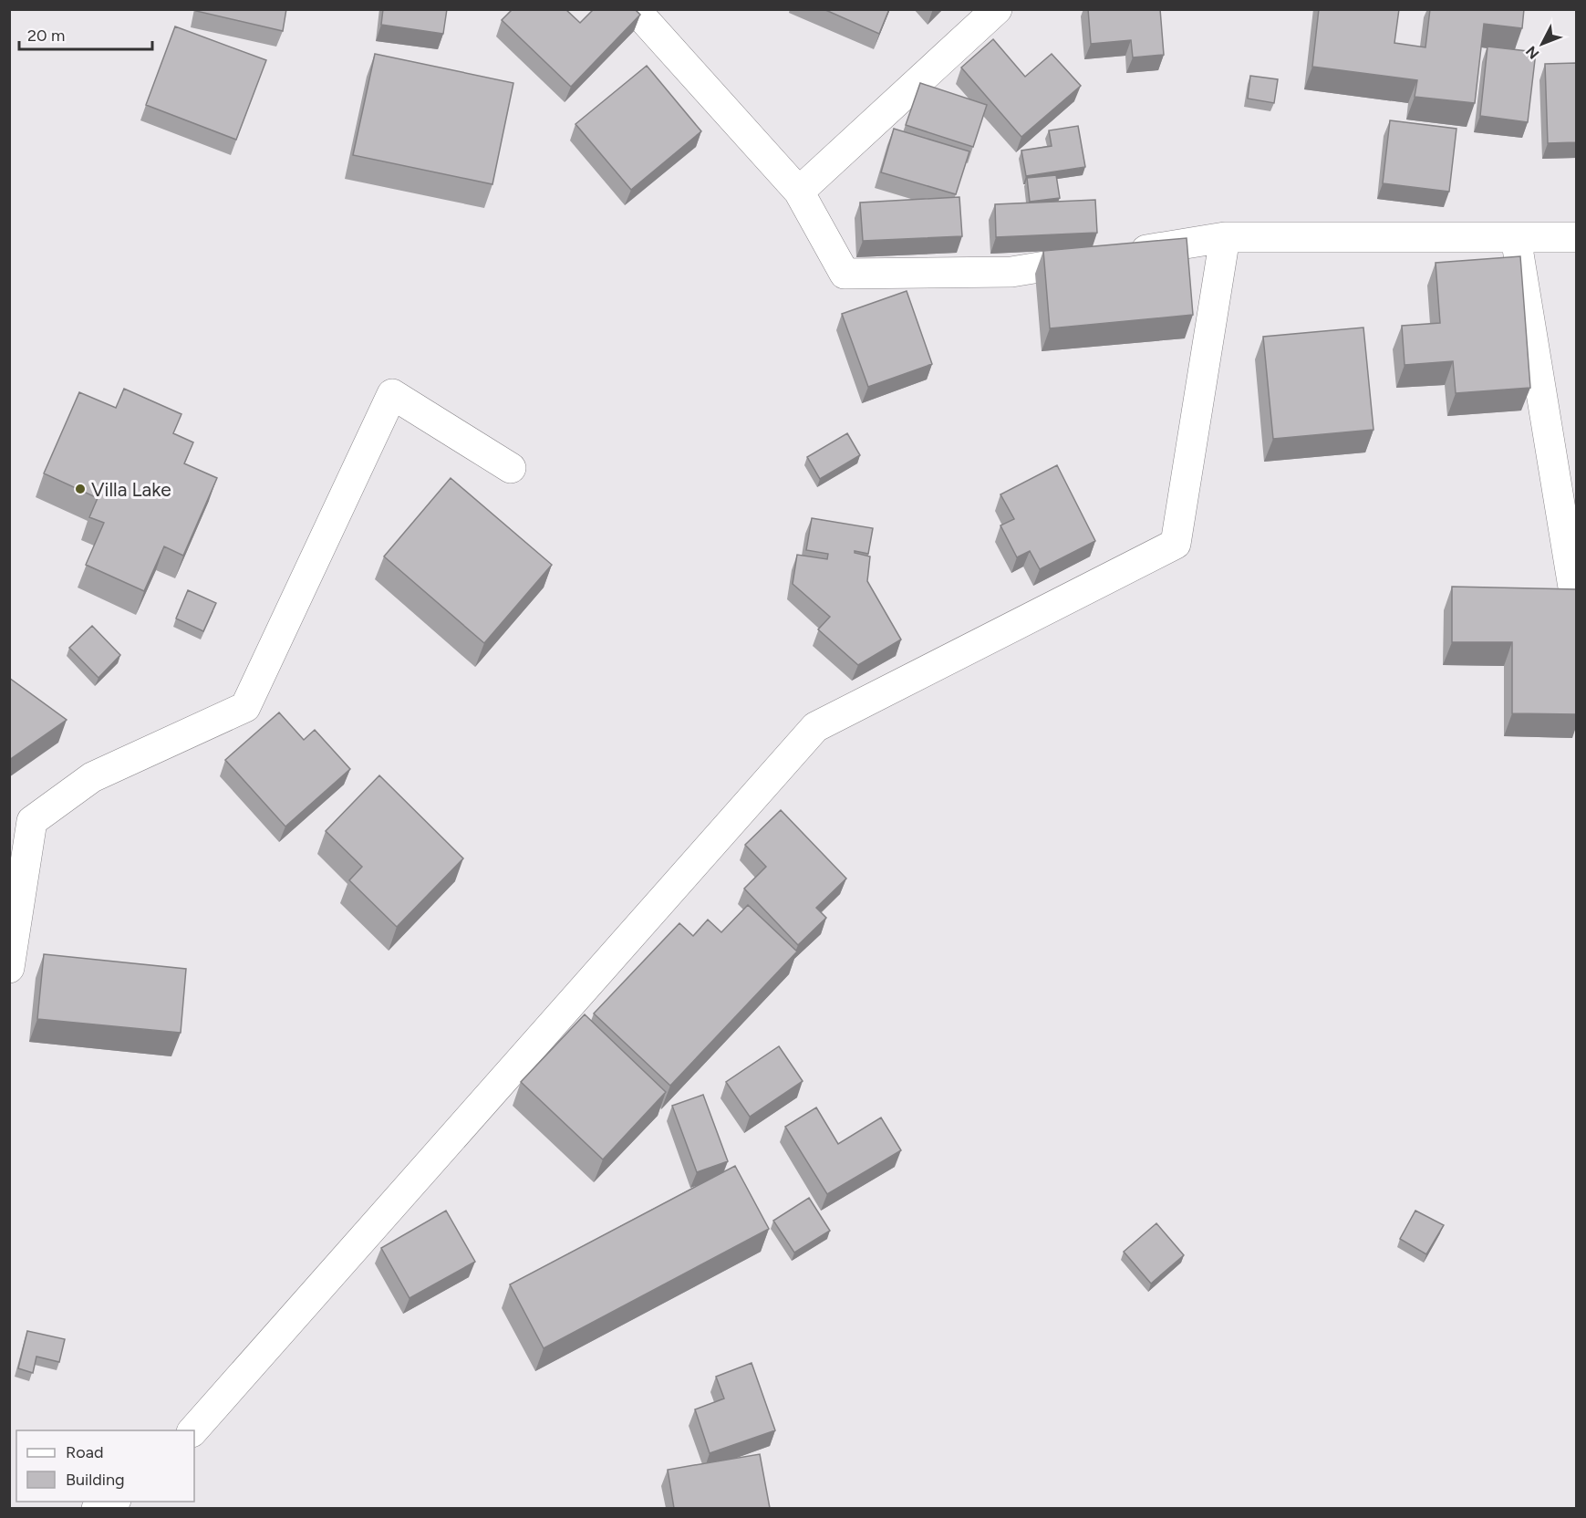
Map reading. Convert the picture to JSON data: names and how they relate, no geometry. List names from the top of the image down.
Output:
{
  "places": ["Villa Lake"],
  "legend": ["Road", "Building"],
  "scale_bar": "20 m",
  "north": "bottom left"
}
